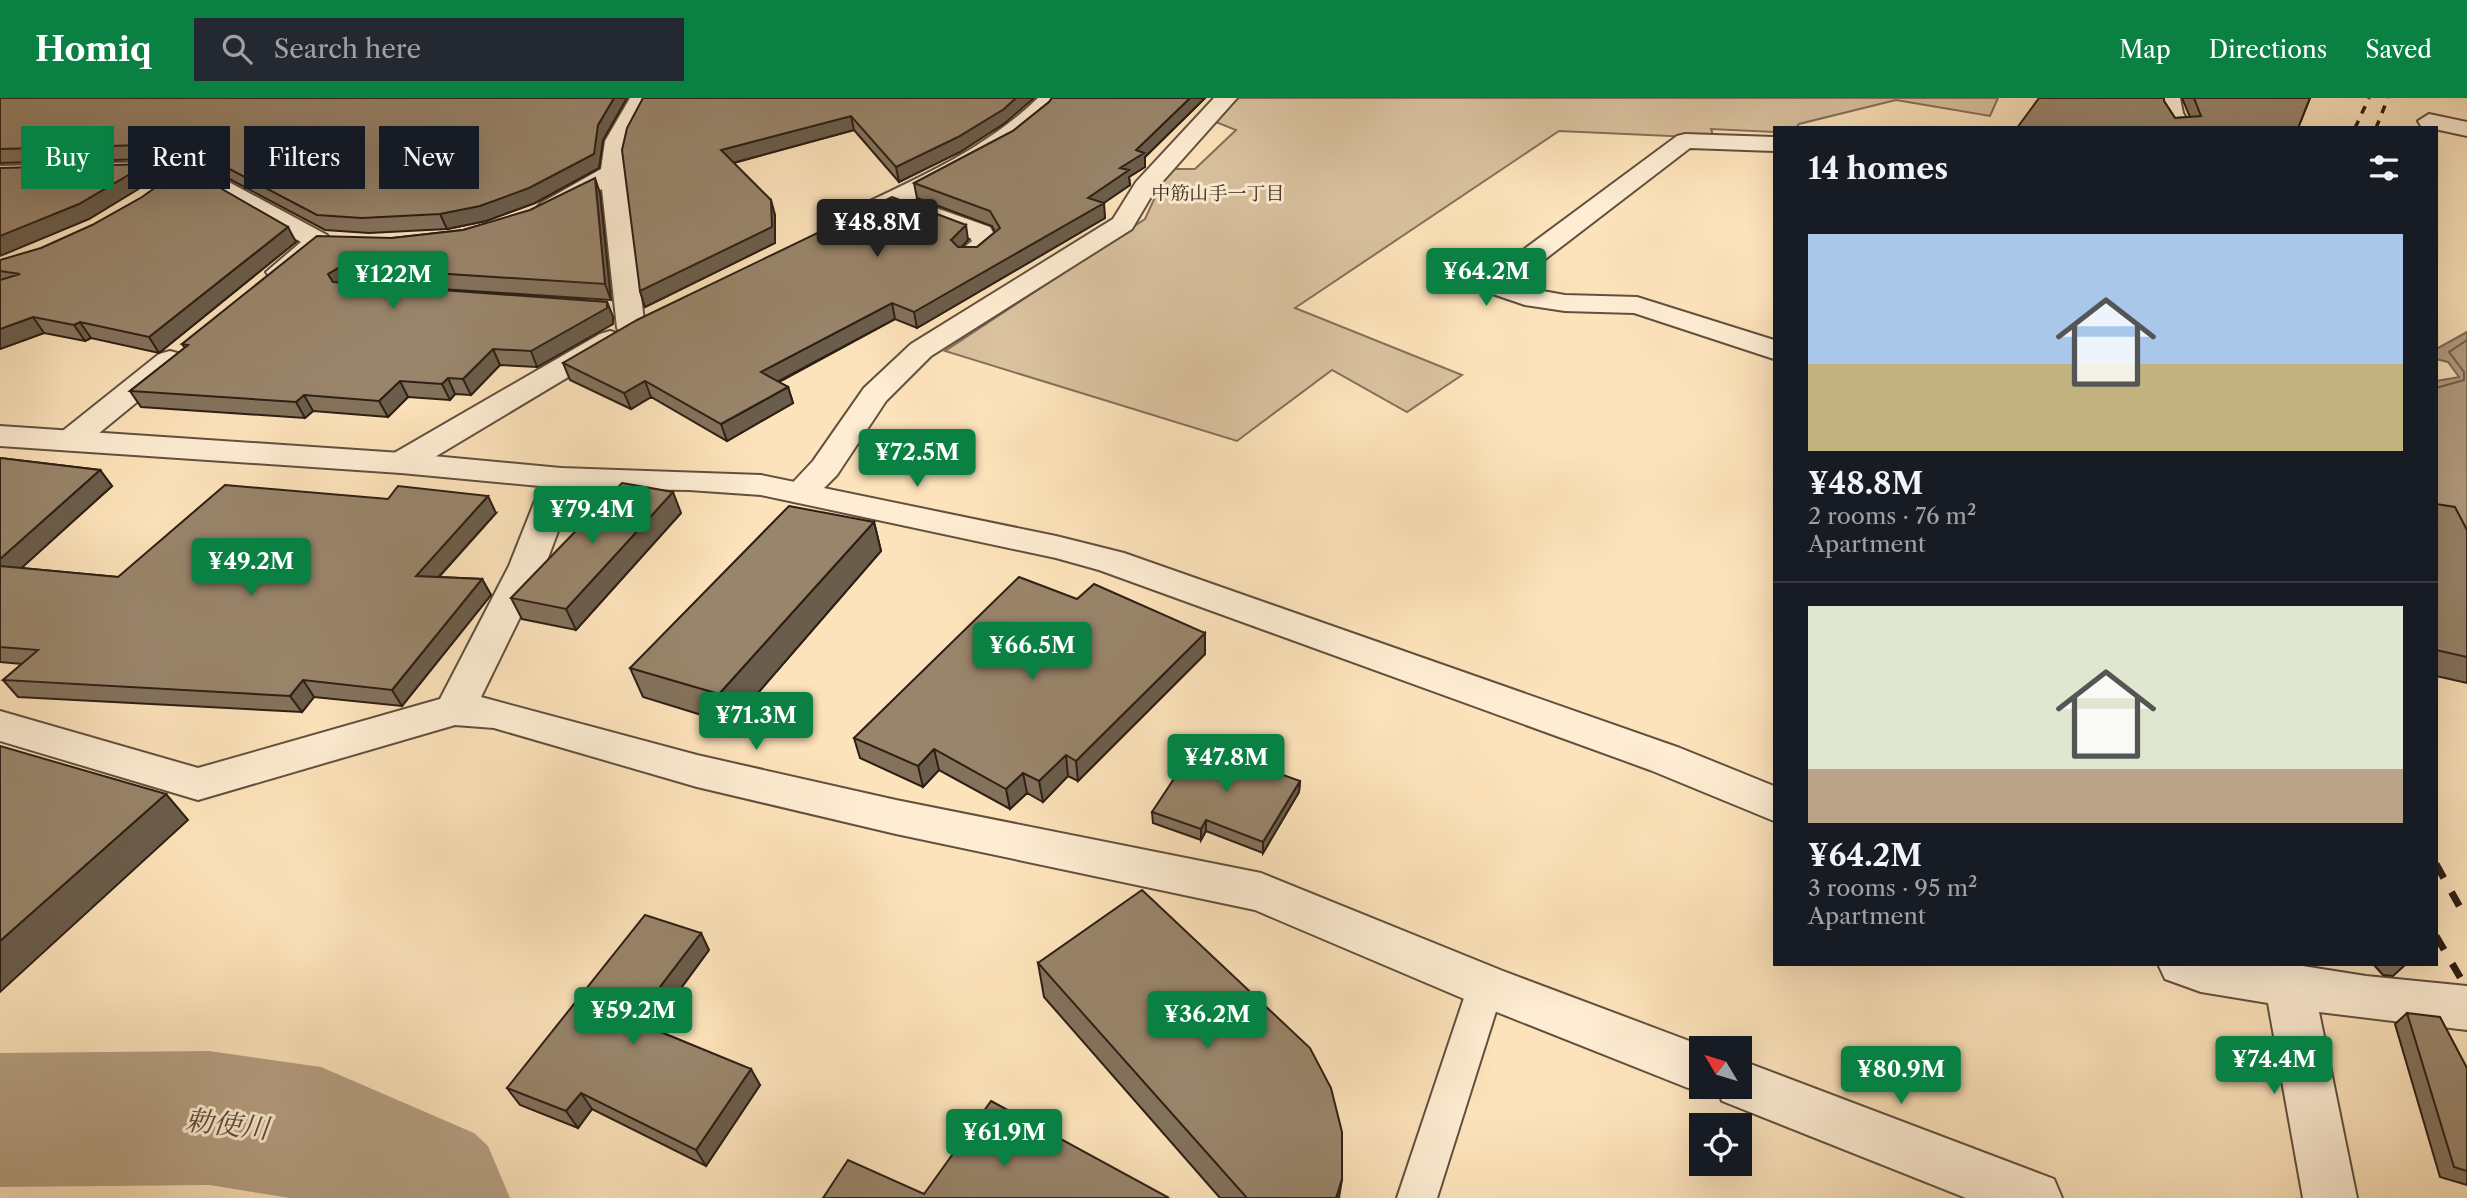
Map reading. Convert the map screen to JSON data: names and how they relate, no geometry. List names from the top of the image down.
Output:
{
  "districts": ["中筋山手一丁目"],
  "water": ["勅使川"],
  "north": "top left",
  "page": {
    "header": "Homiq",
    "search": "Search here",
    "nav": ["Map", "Directions", "Saved"],
    "chip": [
      "Buy",
      "Rent",
      "Filters",
      "New"
    ],
    "heading": "14 homes",
    "price": [
      "¥48.8M",
      "¥64.2M",
      "¥122M",
      "¥72.5M",
      "¥79.4M",
      "¥49.2M",
      "¥66.5M",
      "¥71.3M",
      "¥47.8M",
      "¥59.2M",
      "¥36.2M",
      "¥74.4M",
      "¥80.9M",
      "¥61.9M"
    ],
    "list": [
      {
        "name": "¥48.8M",
        "note": "2 rooms · 76 m² · Apartment"
      },
      {
        "name": "¥64.2M",
        "note": "3 rooms · 95 m² · Apartment"
      }
    ]
  }
}
